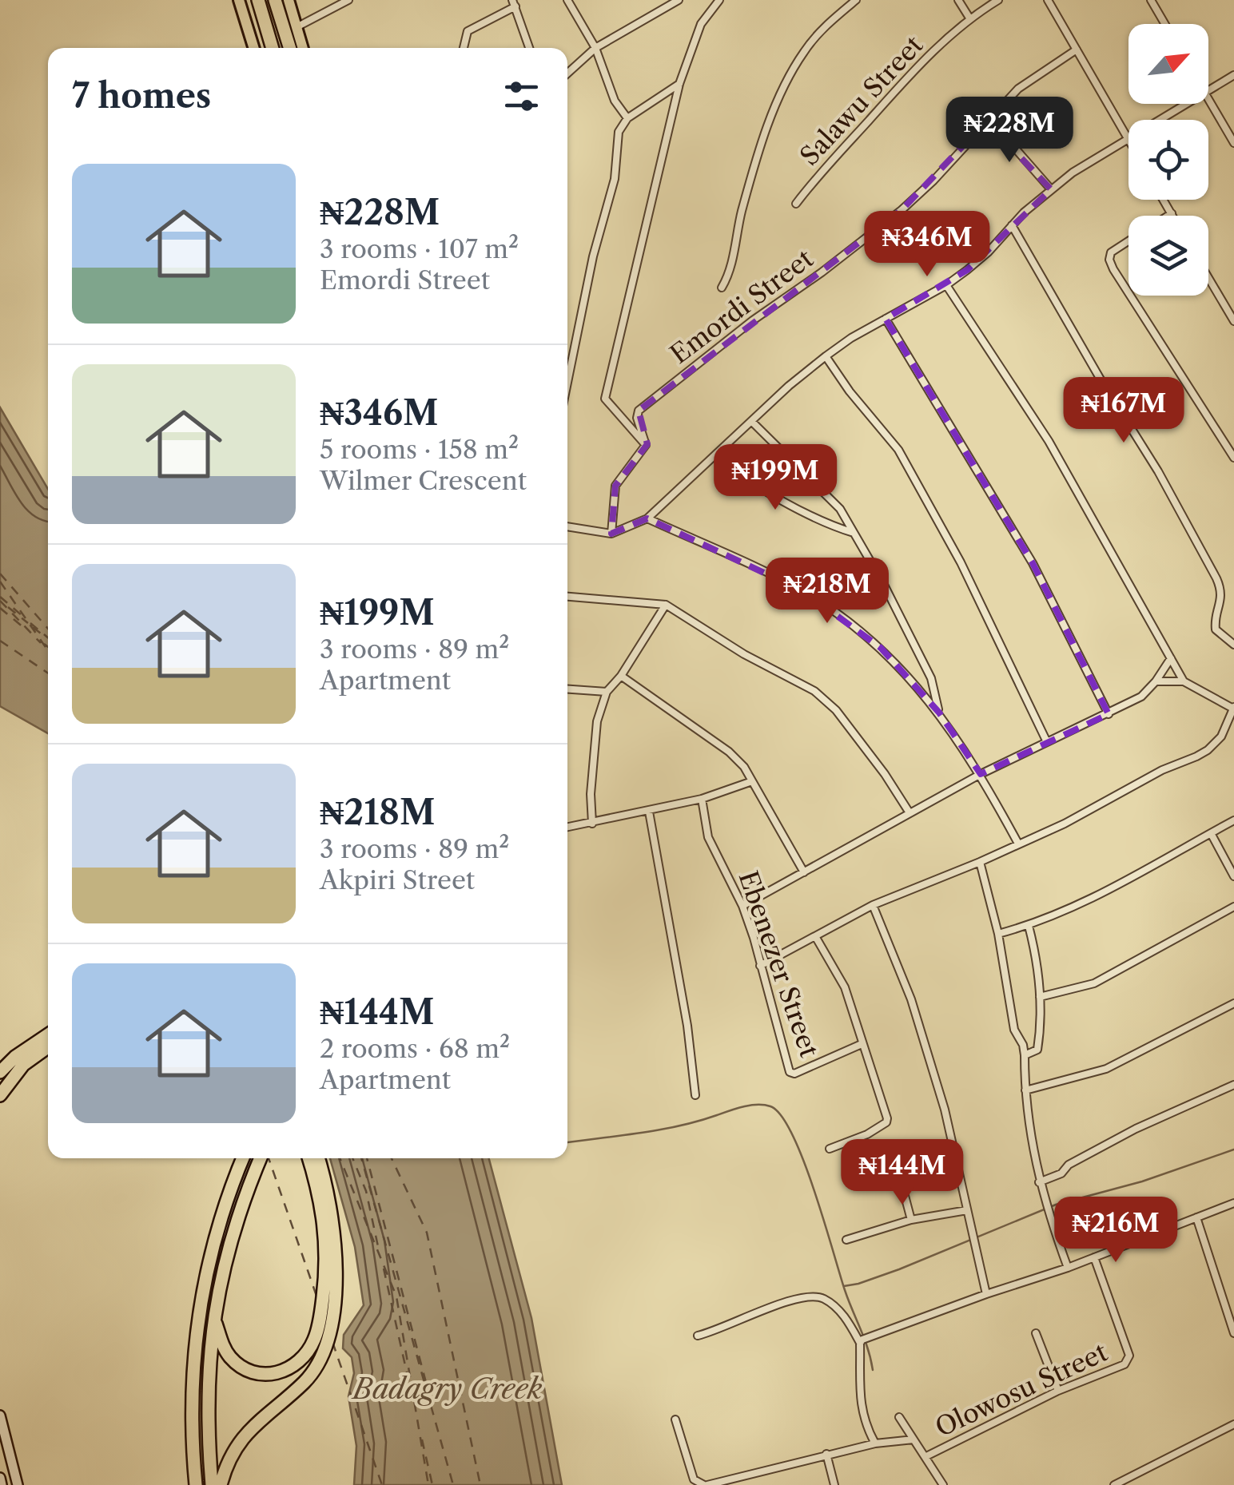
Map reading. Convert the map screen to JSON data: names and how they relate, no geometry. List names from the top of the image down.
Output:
{
  "streets": {
    "street": [
      "Salawu Street",
      "Emordi Street",
      "Ebenezer Street",
      "Olowosu Street"
    ]
  },
  "water": ["Badagry Creek"],
  "north": "top right",
  "page": {
    "heading": "7 homes",
    "price": [
      "₦228M",
      "₦346M",
      "₦167M",
      "₦199M",
      "₦218M",
      "₦144M",
      "₦216M"
    ],
    "list": [
      {
        "name": "₦228M",
        "note": "3 rooms · 107 m² · Emordi Street"
      },
      {
        "name": "₦346M",
        "note": "5 rooms · 158 m² · Wilmer Crescent"
      },
      {
        "name": "₦199M",
        "note": "3 rooms · 89 m² · Apartment"
      },
      {
        "name": "₦218M",
        "note": "3 rooms · 89 m² · Akpiri Street"
      },
      {
        "name": "₦144M",
        "note": "2 rooms · 68 m² · Apartment"
      }
    ]
  }
}
